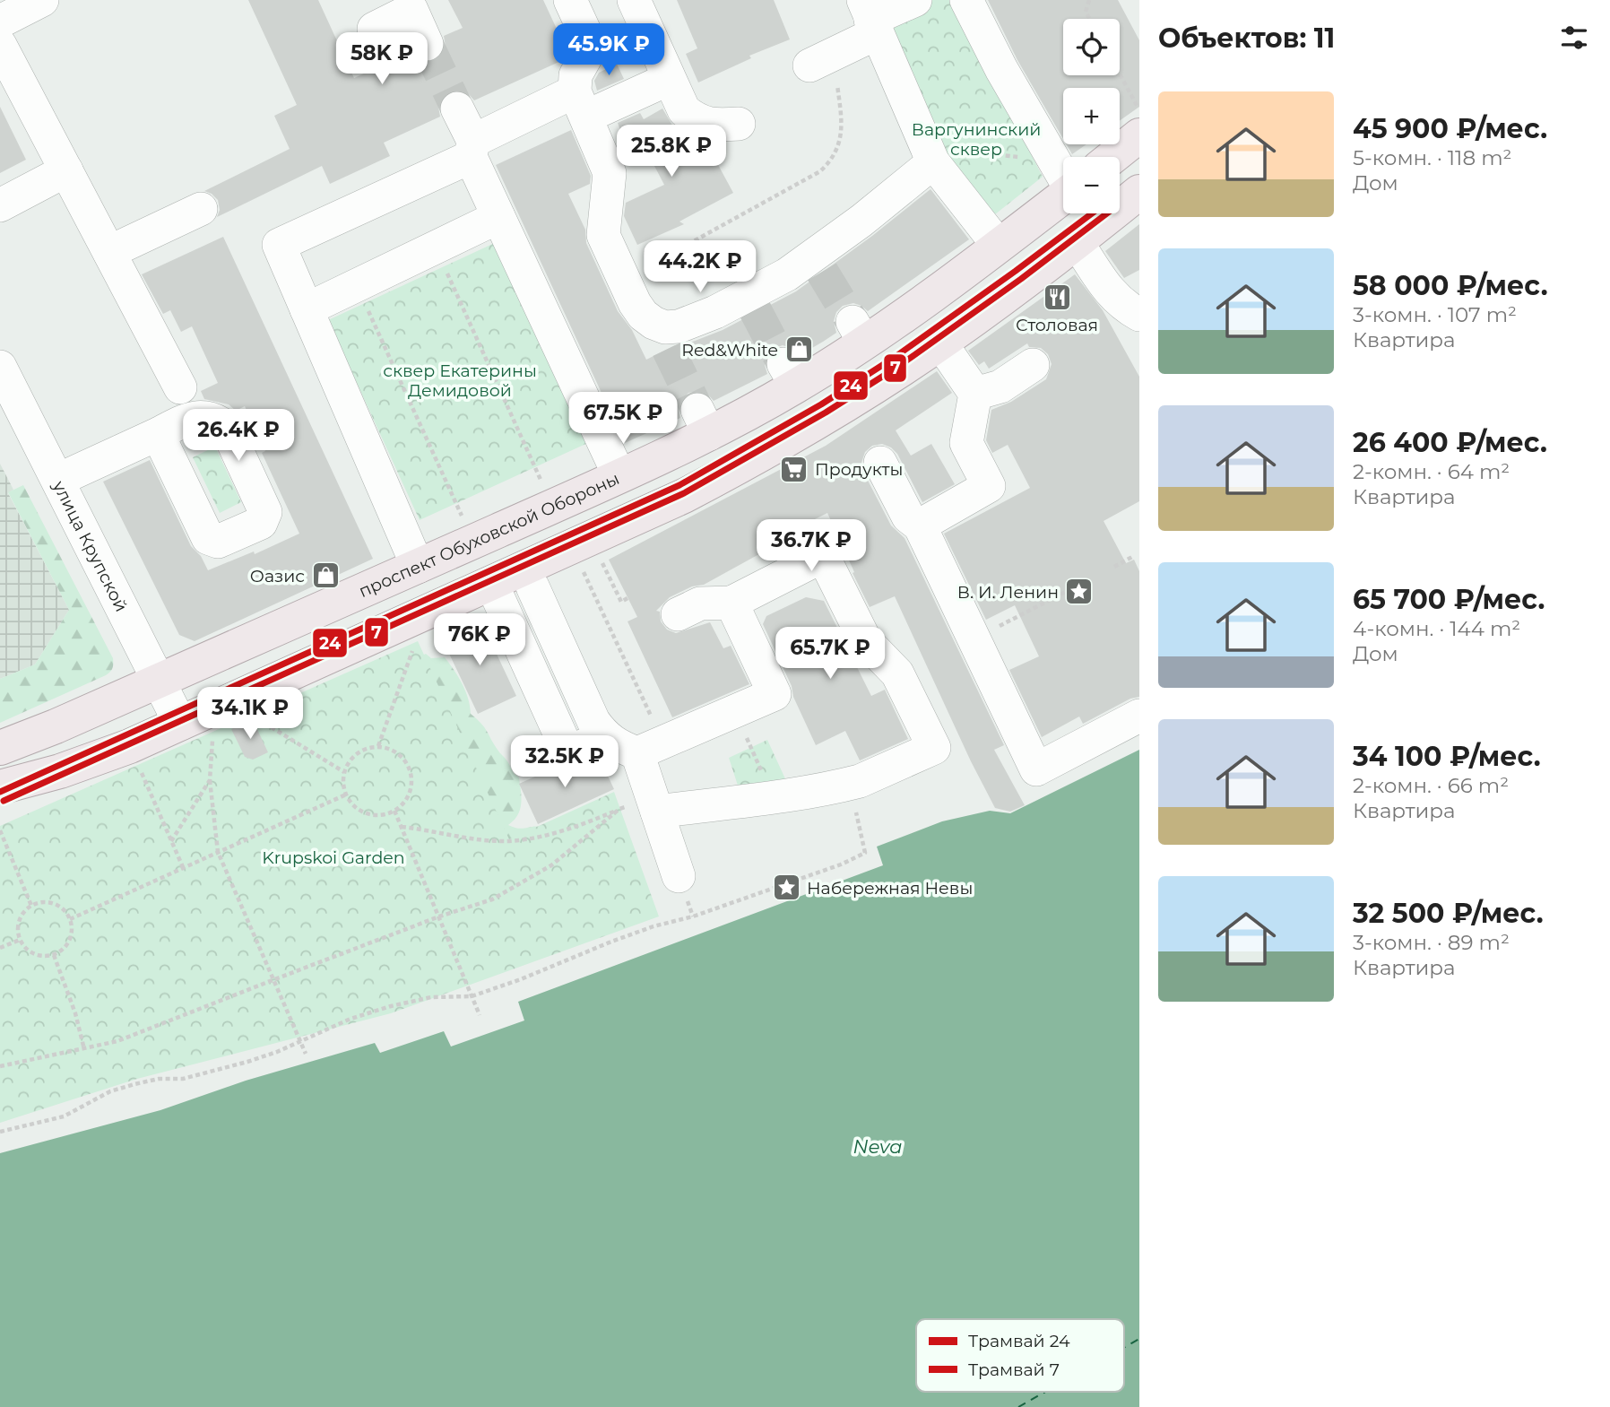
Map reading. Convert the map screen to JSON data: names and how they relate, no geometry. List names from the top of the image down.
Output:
{
  "streets": {
    "main road": ["проспект Обуховской Обороны"],
    "street": ["улица Крупской"]
  },
  "crossings": [
    ["проспект Обуховской Обороны", "улица Крупской"]
  ],
  "water": ["Neva"],
  "parks": ["Варгунинский сквер", "сквер Екатерины Демидовой", "Krupskoi Garden"],
  "places": {
    "restaurant": ["Столовая"],
    "shop": ["Red&White", "Оазис"],
    "supermarket": ["Продукты"],
    "place": ["В. И. Ленин", "Набережная Невы"]
  },
  "lines": ["tram line 24", "tram line 7"],
  "legend": ["Трамвай 24", "Трамвай 7"],
  "page": {
    "heading": "Объектов: 11",
    "map_buttons": ["+", "−"],
    "price": [
      "45.9K ₽",
      "58K ₽",
      "25.8K ₽",
      "44.2K ₽",
      "67.5K ₽",
      "26.4K ₽",
      "36.7K ₽",
      "76K ₽",
      "65.7K ₽",
      "34.1K ₽",
      "32.5K ₽"
    ],
    "list": [
      {
        "name": "45 900 ₽/мес.",
        "note": "5-комн. · 118 m² · Дом"
      },
      {
        "name": "58 000 ₽/мес.",
        "note": "3-комн. · 107 m² · Квартира"
      },
      {
        "name": "26 400 ₽/мес.",
        "note": "2-комн. · 64 m² · Квартира"
      },
      {
        "name": "65 700 ₽/мес.",
        "note": "4-комн. · 144 m² · Дом"
      },
      {
        "name": "34 100 ₽/мес.",
        "note": "2-комн. · 66 m² · Квартира"
      },
      {
        "name": "32 500 ₽/мес.",
        "note": "3-комн. · 89 m² · Квартира"
      }
    ]
  }
}
